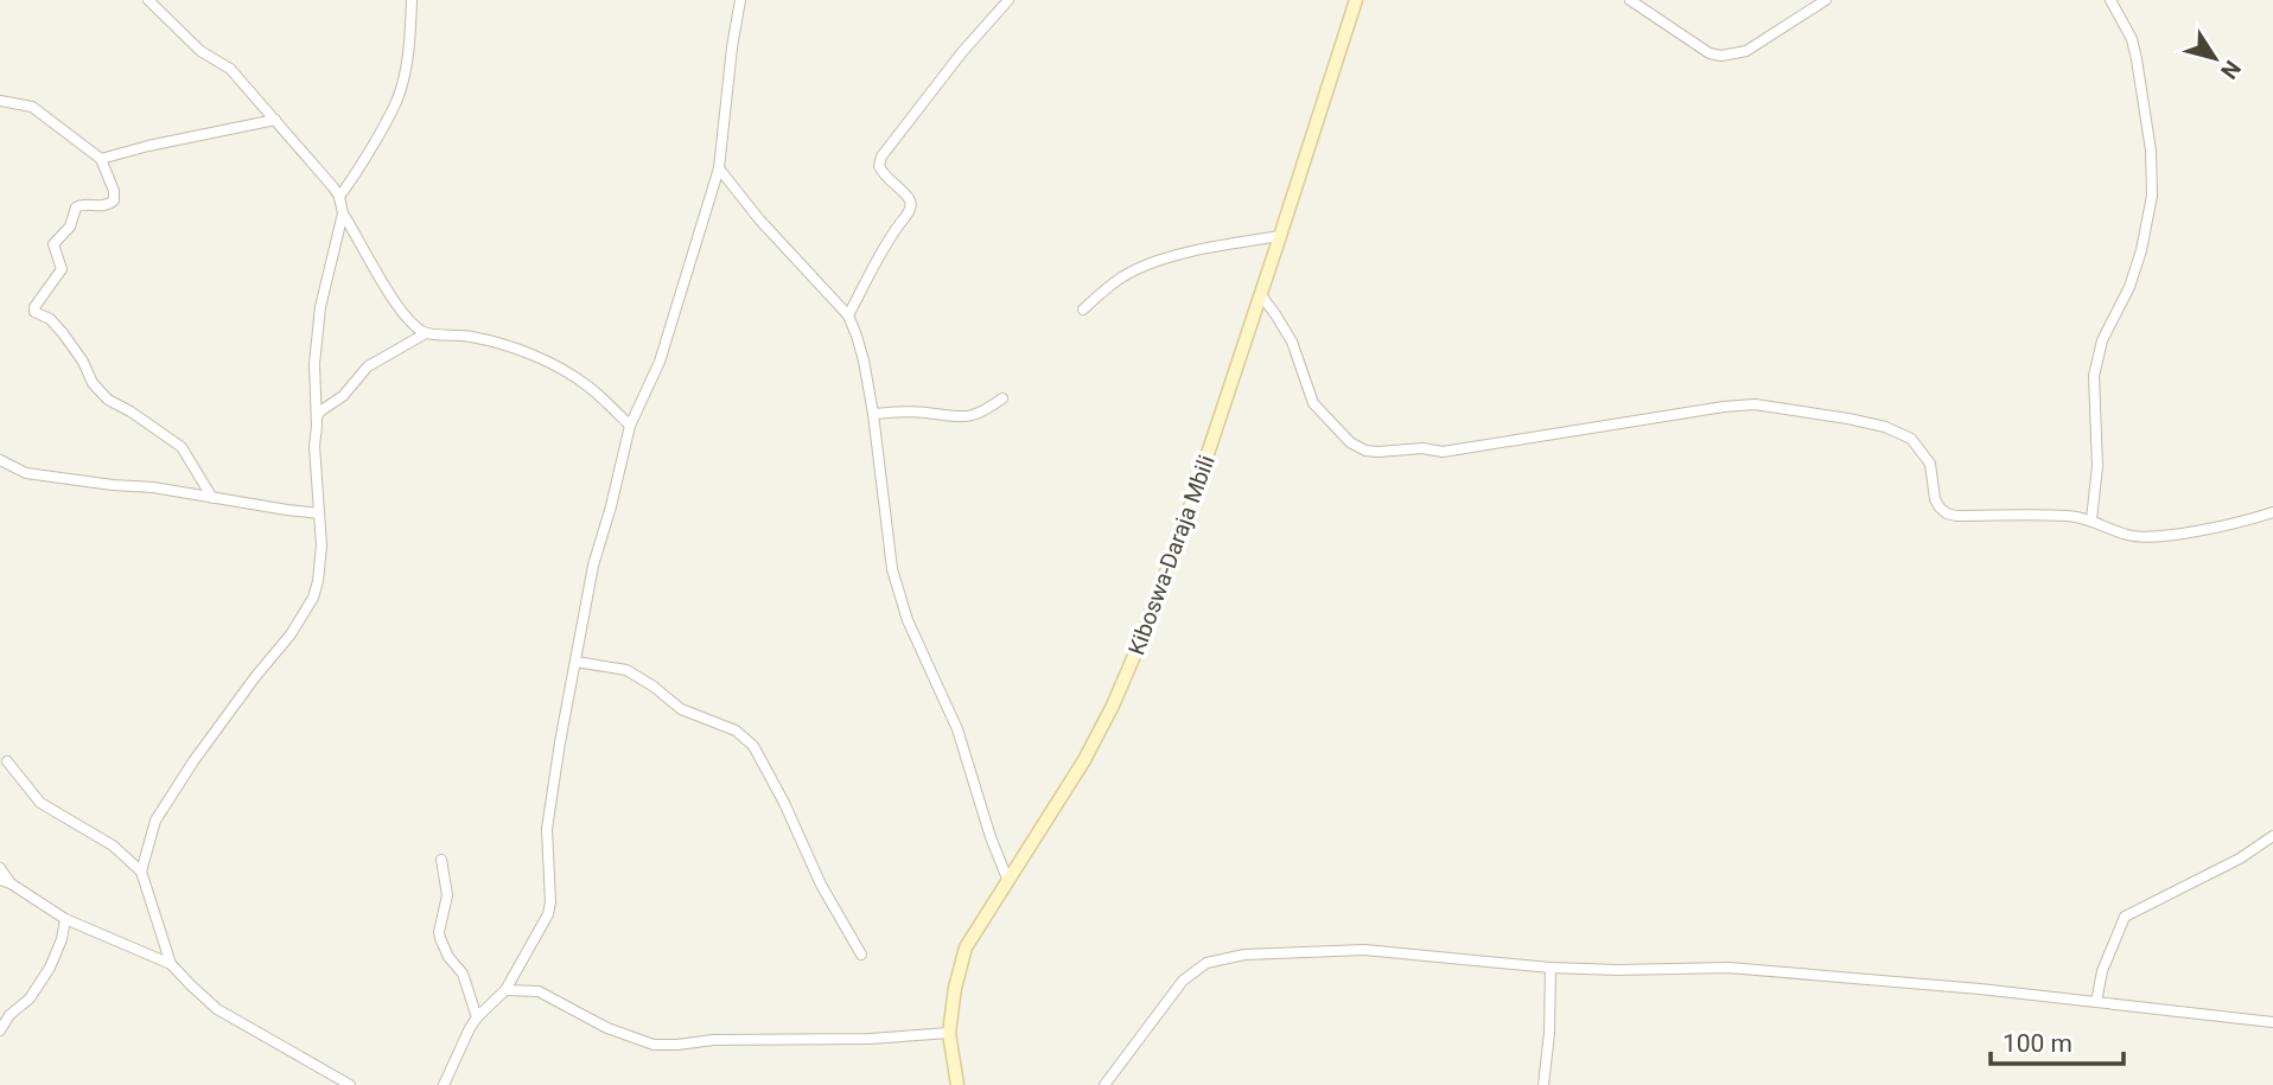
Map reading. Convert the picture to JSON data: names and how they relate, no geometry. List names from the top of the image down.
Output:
{
  "streets": {
    "main road": ["Kiboswa-Daraja Mbili"]
  },
  "scale_bar": "100 m",
  "north": "bottom right"
}
